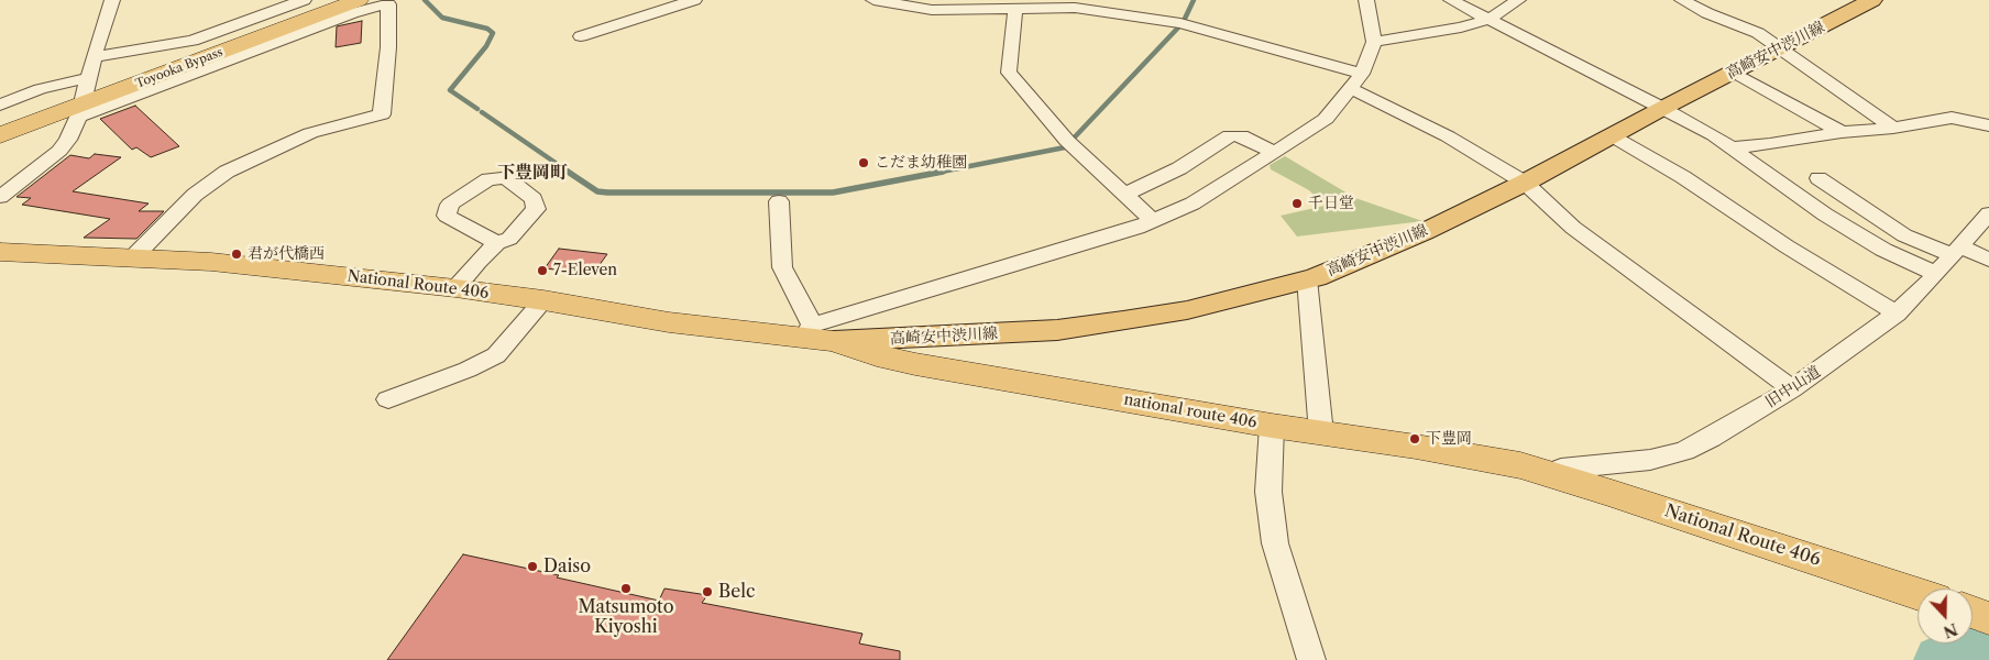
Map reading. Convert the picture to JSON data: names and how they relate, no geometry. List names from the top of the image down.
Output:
{
  "streets": {
    "highway": ["Toyooka Bypass", "National Route 406", "national route 406"],
    "main road": ["高崎安中渋川線"],
    "street": ["旧中山道"]
  },
  "crossings": [
    ["高崎安中渋川線", "National Route 406"],
    ["高崎安中渋川線", "national route 406"],
    ["National Route 406", "旧中山道"],
    ["National Route 406", "national route 406"],
    ["旧中山道", "national route 406"]
  ],
  "districts": ["下豊岡町"],
  "places": [
    "こだま幼稚園",
    "千日堂",
    "君が代橋西",
    "7-Eleven",
    "下豊岡",
    "Daiso",
    "Matsumoto Kiyoshi",
    "Belc"
  ],
  "north": "bottom"
}
